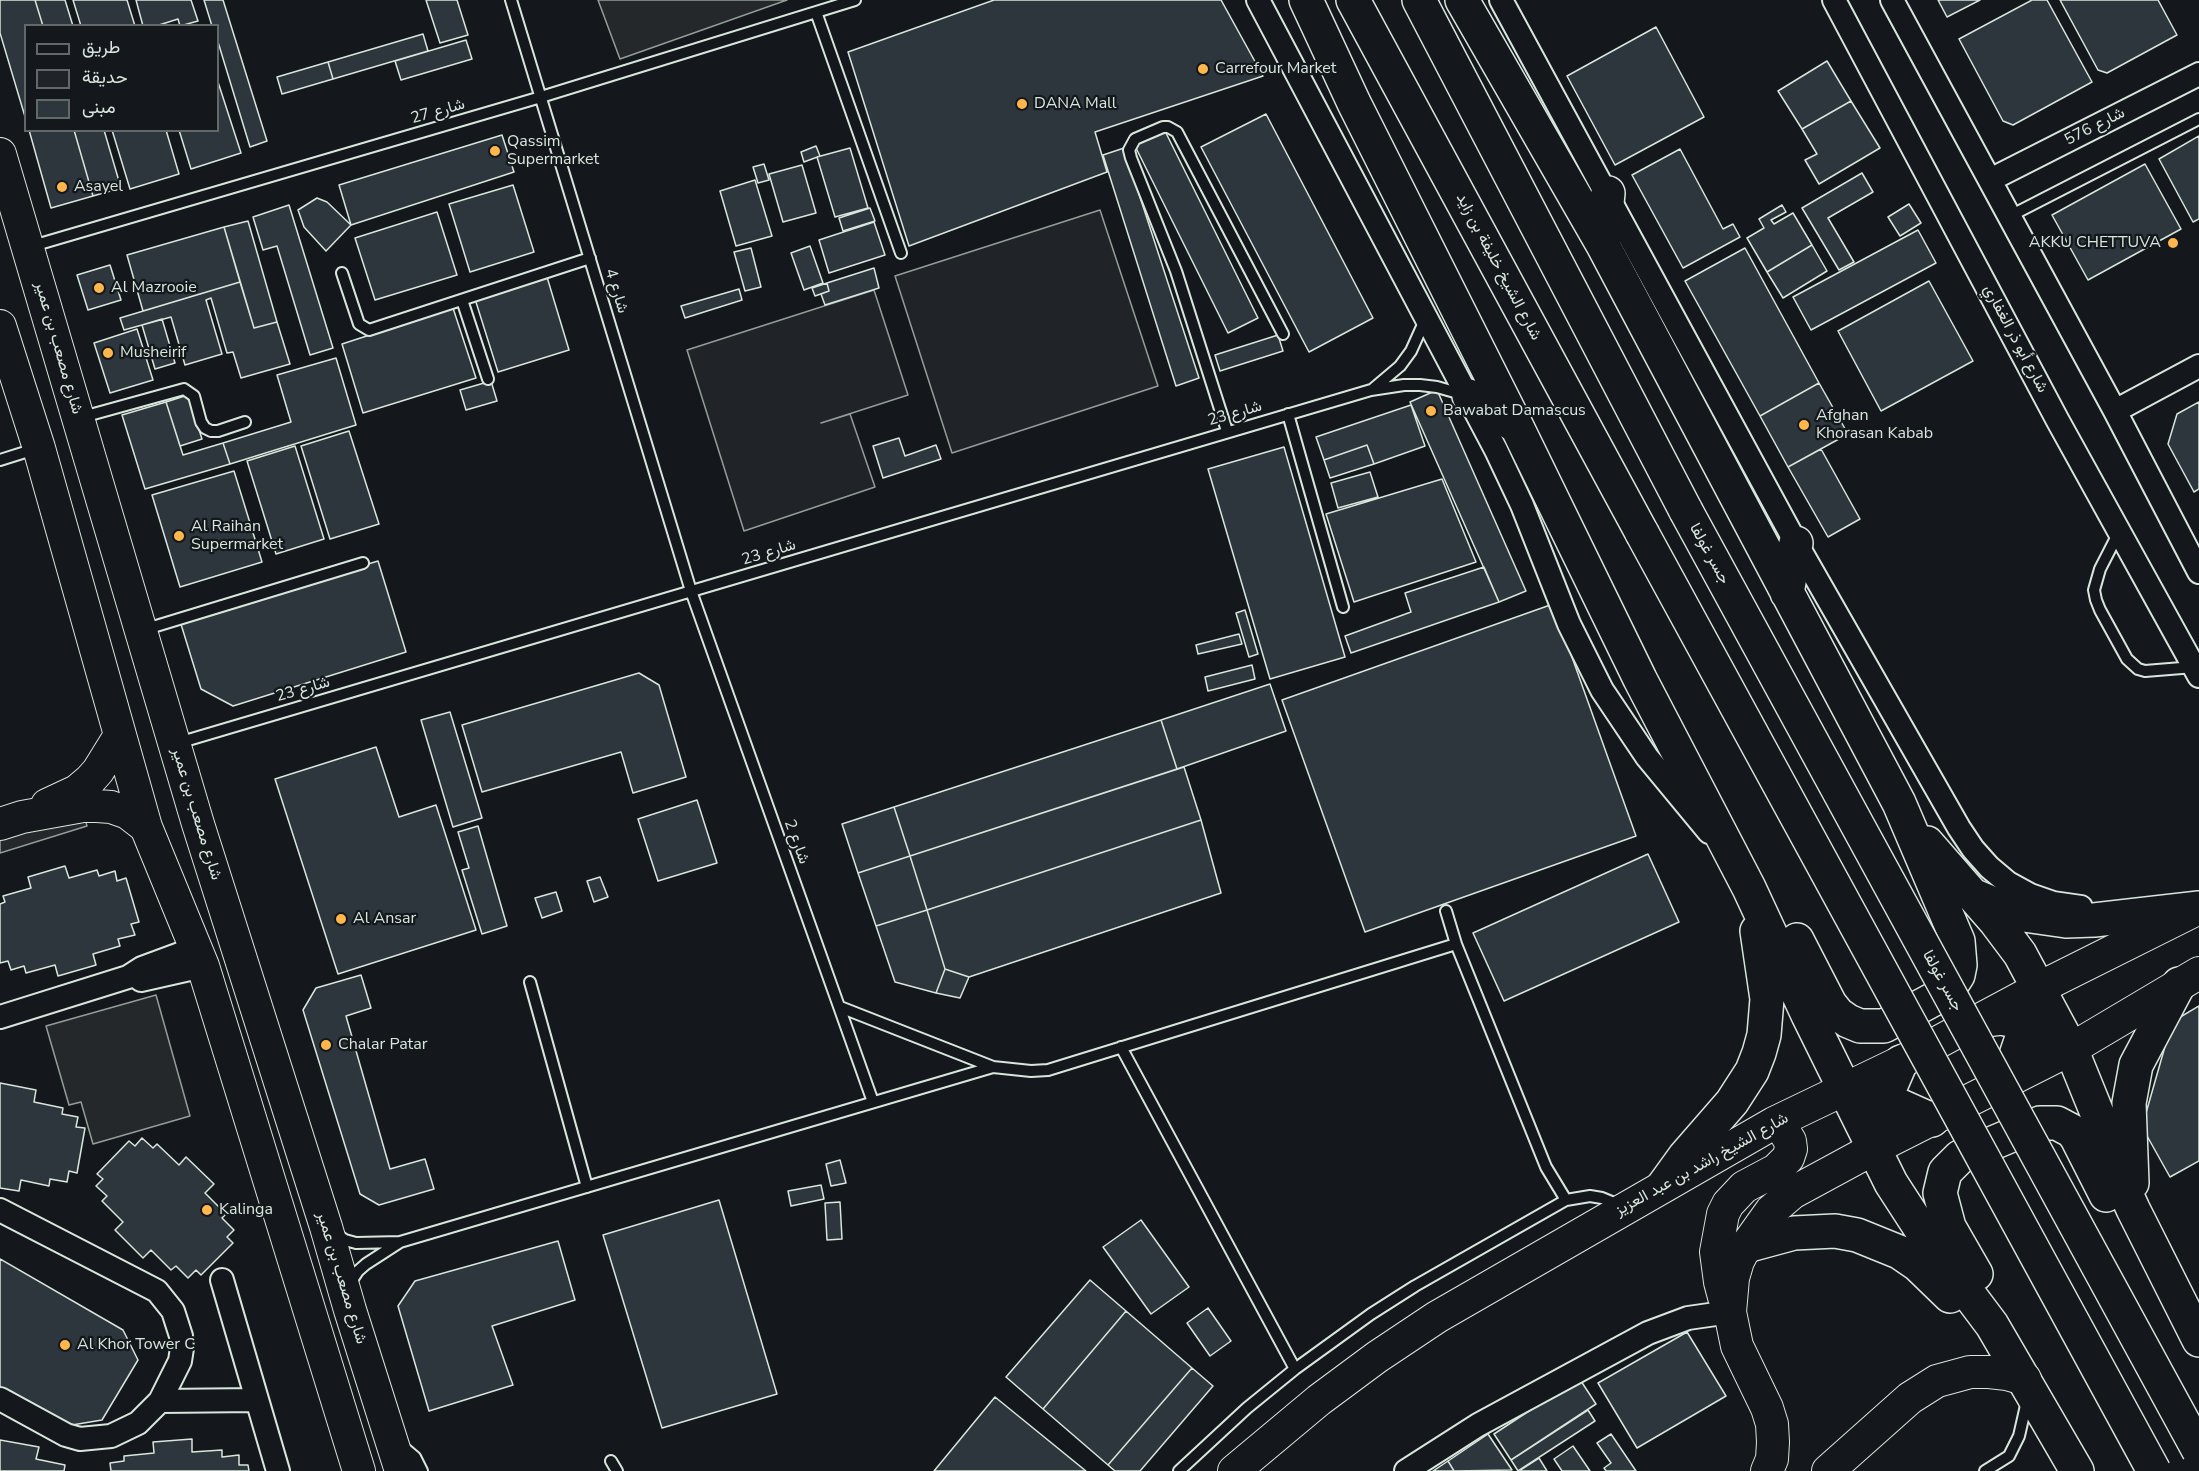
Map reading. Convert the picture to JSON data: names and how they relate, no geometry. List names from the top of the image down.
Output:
{
  "streets": {
    "main road": ["شارع الشيخ خليفة بن زايد", "جسر غولفا"],
    "street": [
      "شارع 576",
      "شارع أبو ذر الغفاري",
      "شارع مصعب بن عمير",
      "شارع الشيخ راشد بن عبد العزيز"
    ],
    "lane": [
      "شارع 27",
      "شارع 4",
      "شارع 23",
      "شارع 2"
    ]
  },
  "crossings": [
    ["شارع 27", "شارع 4"],
    ["شارع 27", "شارع مصعب بن عمير"],
    ["شارع 4", "شارع 23"],
    ["شارع 4", "شارع 2"],
    ["شارع مصعب بن عمير", "شارع 23"],
    ["شارع 23", "شارع 2"]
  ],
  "places": [
    "Carrefour Market",
    "DANA Mall",
    "Qassim Supermarket",
    "Asayel",
    "AKKU CHETTUVA",
    "Al Mazrooie",
    "Musheirif",
    "Bawabat Damascus",
    "Afghan Khorasan Kabab",
    "Al Raihan Supermarket",
    "Al Ansar",
    "Chalar Patar",
    "Kalinga",
    "Al Khor Tower C"
  ],
  "legend": ["طريق", "حديقة", "مبنى"]
}
